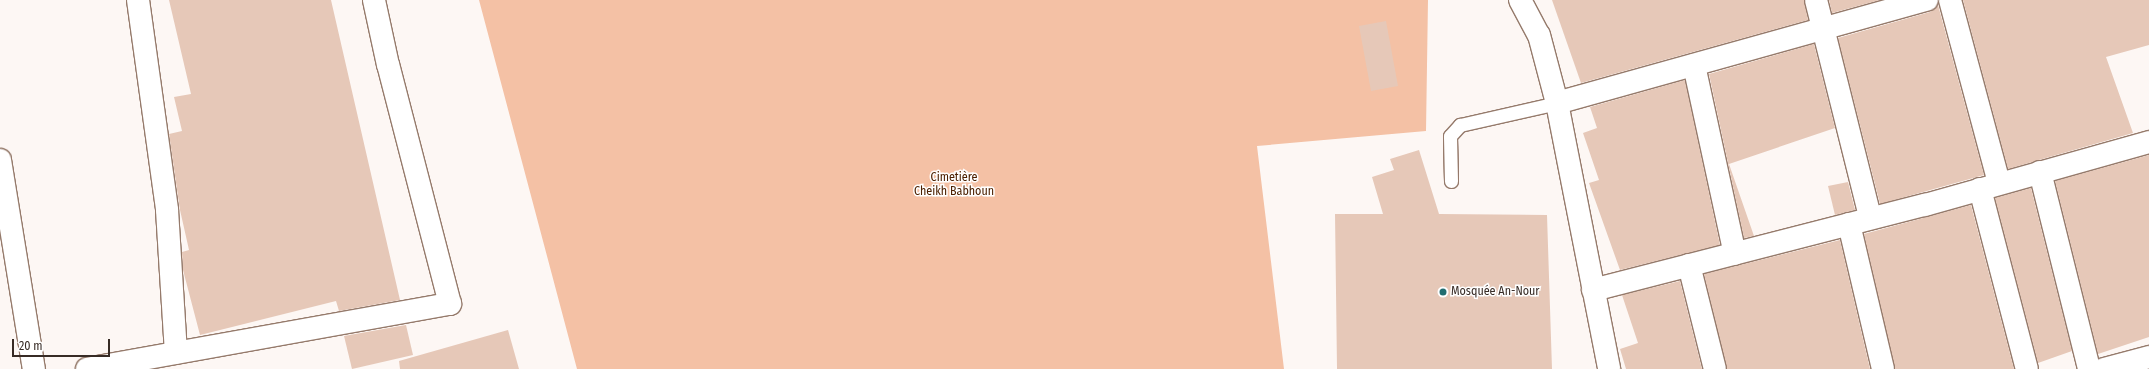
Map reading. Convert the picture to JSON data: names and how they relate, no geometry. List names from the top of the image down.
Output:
{
  "parks": ["Cimetière Cheikh Babhoun"],
  "places": ["Mosquée An-Nour"],
  "scale_bar": "20 m"
}
